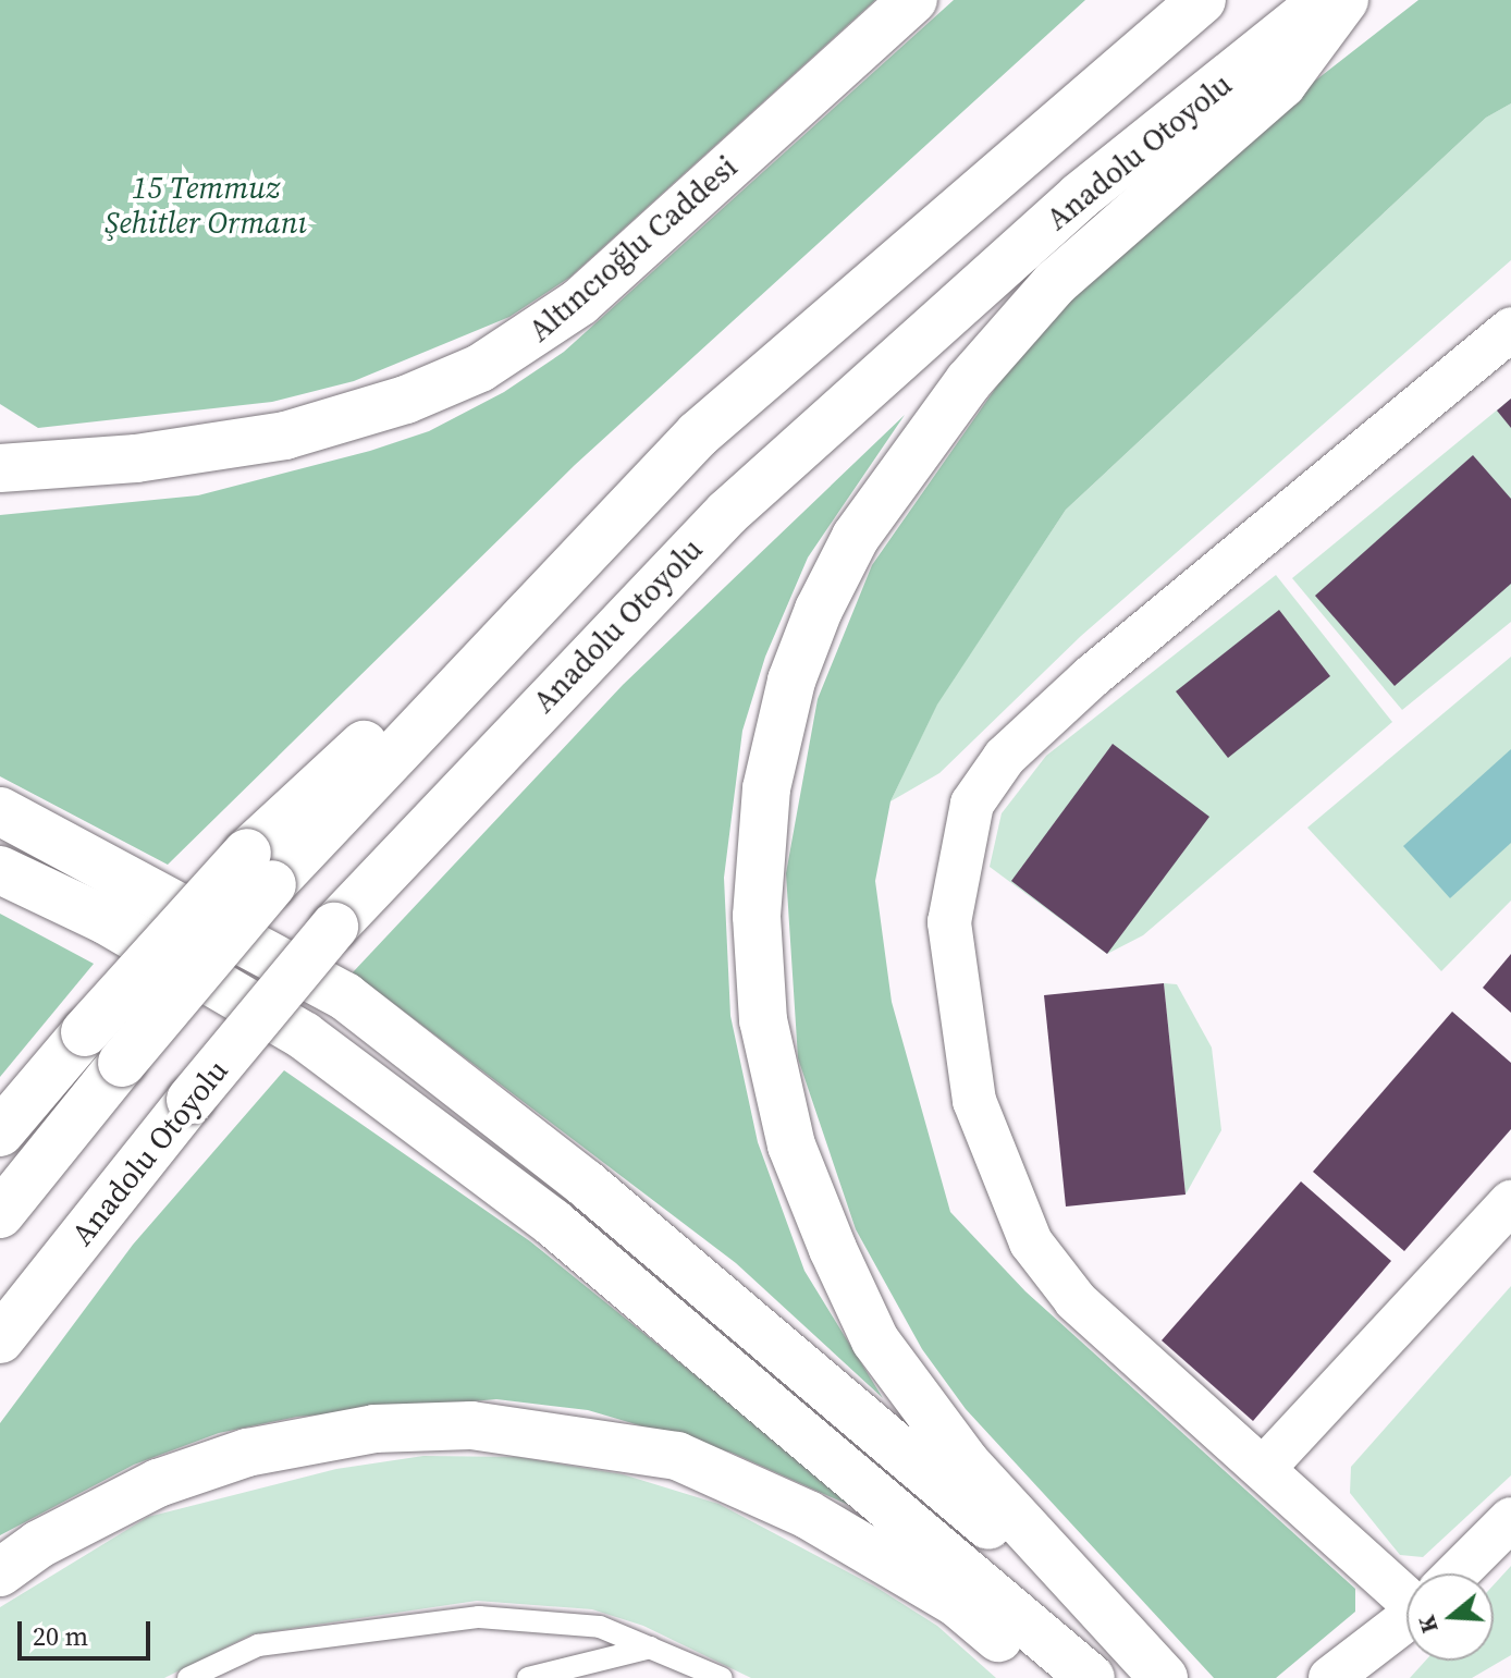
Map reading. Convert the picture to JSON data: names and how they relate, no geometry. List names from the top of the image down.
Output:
{
  "streets": {
    "main road": ["Anadolu Otoyolu", "Altıncıoğlu Caddesi"]
  },
  "parks": ["15 Temmuz Şehitler Ormanı"],
  "scale_bar": "20 m",
  "north": "left"
}
